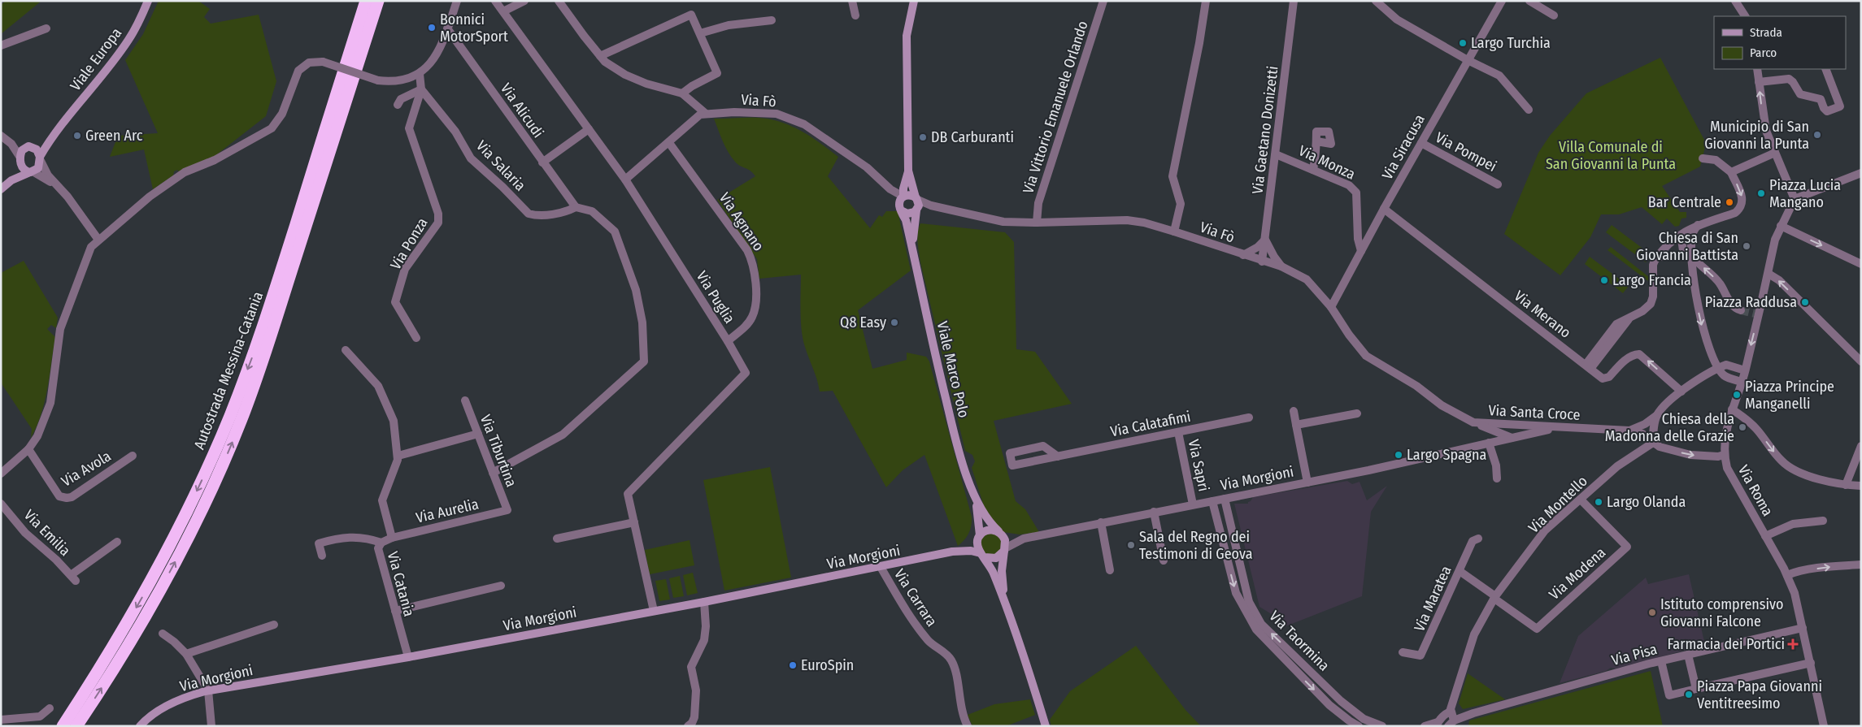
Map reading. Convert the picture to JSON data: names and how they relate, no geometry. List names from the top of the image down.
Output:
{
  "streets": {
    "highway": ["Autostrada Messina-Catania"],
    "main road": ["Viale Europa", "Viale Marco Polo", "Via Morgioni"],
    "street": [
      "Via Fò",
      "Via Vittorio Emanuele Orlando",
      "Via Alicudi",
      "Via Gaetano Donizetti",
      "Via Siracusa",
      "Via Pompei",
      "Via Monza",
      "Via Salaria",
      "Via Agnano",
      "Via Ponza",
      "Via Puglia",
      "Via Merano",
      "Via Santa Croce",
      "Via Calatafimi",
      "Via Tiburtina",
      "Via Sapri",
      "Via Avola",
      "Via Roma",
      "Via Montello",
      "Via Aurelia",
      "Via Emilia",
      "Via Modena",
      "Via Catania",
      "Via Carrara",
      "Via Maratea",
      "Via Taormina",
      "Via Pisa"
    ]
  },
  "crossings": [
    ["Via Fò", "Via Vittorio Emanuele Orlando"],
    ["Via Fò", "Via Gaetano Donizetti"],
    ["Via Fò", "Via Siracusa"],
    ["Via Fò", "Viale Marco Polo"],
    ["Via Fò", "Via Santa Croce"],
    ["Via Alicudi", "Via Salaria"],
    ["Via Gaetano Donizetti", "Via Monza"],
    ["Via Siracusa", "Via Pompei"],
    ["Via Siracusa", "Via Monza"],
    ["Via Siracusa", "Via Merano"],
    ["Via Salaria", "Via Ponza"],
    ["Via Agnano", "Via Puglia"],
    ["Via Puglia", "Via Morgioni"],
    ["Via Santa Croce", "Via Morgioni"],
    ["Via Calatafimi", "Via Sapri"],
    ["Via Tiburtina", "Via Aurelia"],
    ["Via Sapri", "Via Morgioni"],
    ["Via Morgioni", "Via Catania"],
    ["Via Morgioni", "Via Carrara"],
    ["Via Morgioni", "Via Taormina"],
    ["Via Roma", "Via Pisa"],
    ["Via Montello", "Via Modena"],
    ["Via Montello", "Via Pisa"],
    ["Via Aurelia", "Via Catania"]
  ],
  "parks": ["Villa Comunale di San Giovanni la Punta"],
  "places": {
    "other": [
      "Bonnici MotorSport",
      "Largo Turchia",
      "Municipio di San Giovanni la Punta",
      "Green Arc",
      "DB Carburanti",
      "Piazza Lucia Mangano",
      "Bar Centrale",
      "Chiesa di San Giovanni Battista",
      "Largo Francia",
      "Piazza Raddusa",
      "Q8 Easy",
      "Piazza Principe Manganelli",
      "Chiesa della Madonna delle Grazie",
      "Largo Spagna",
      "Largo Olanda",
      "Sala del Regno dei Testimoni di Geova",
      "Istituto comprensivo Giovanni Falcone",
      "EuroSpin",
      "Piazza Papa Giovanni Ventitreesimo"
    ],
    "health": ["Farmacia dei Portici"]
  },
  "legend": ["Strada", "Parco"]
}
